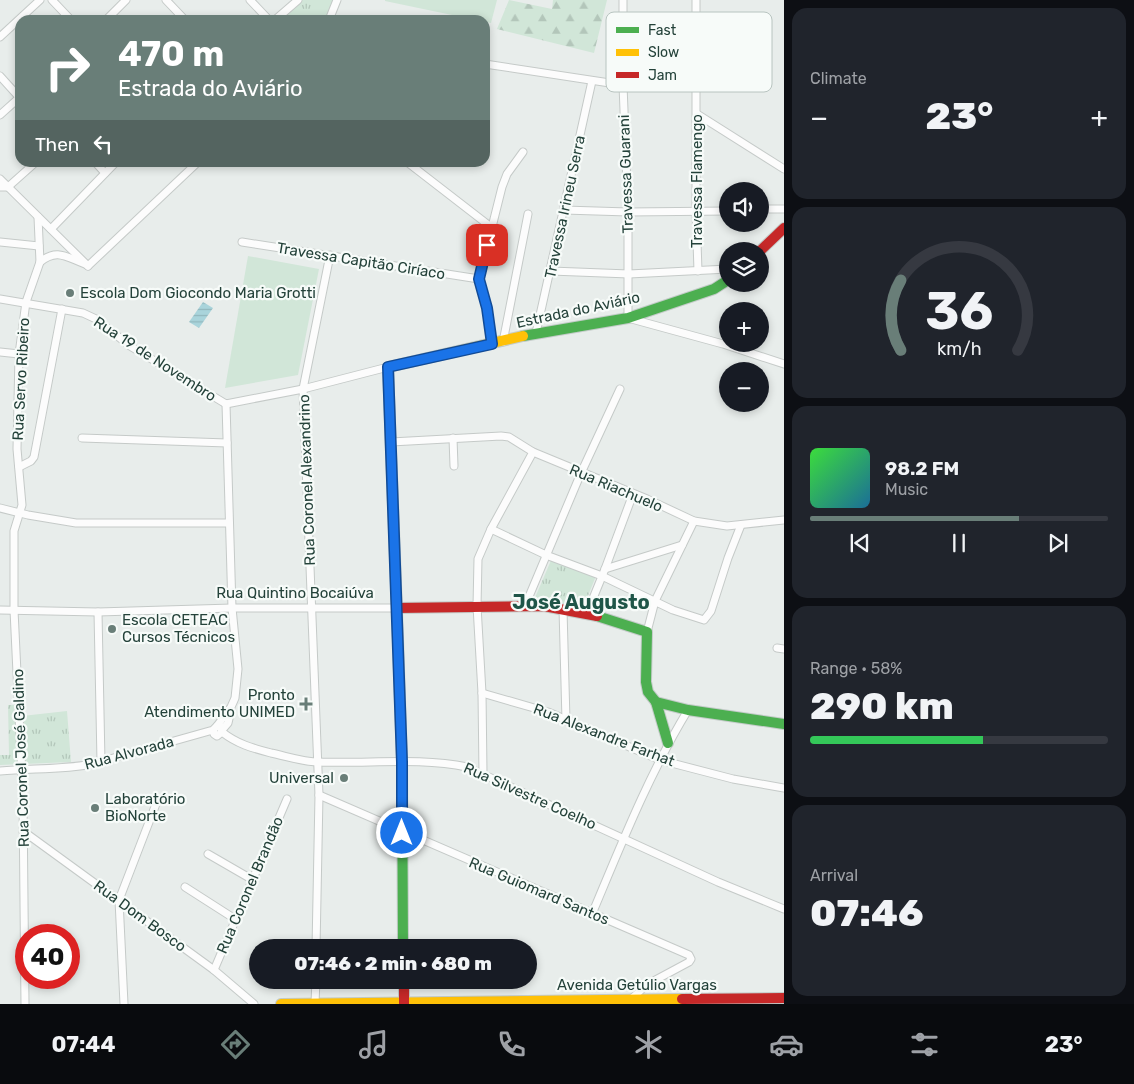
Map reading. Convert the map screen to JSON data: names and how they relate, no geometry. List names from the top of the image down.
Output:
{
  "streets": {
    "street": [
      "Travessa Guarani",
      "Travessa Flamengo",
      "Travessa Irineu Serra",
      "Travessa Capitão Ciríaco",
      "Estrada do Aviário",
      "Rua 19 de Novembro",
      "Rua Servo Ribeiro",
      "Rua Coronel Alexandrino",
      "Rua Riachuelo",
      "Rua Quintino Bocaiúva",
      "Rua Alexandre Farhat",
      "Rua Alvorada",
      "Rua Coronel José Galdino",
      "Rua Silvestre Coelho",
      "Rua Coronel Brandão",
      "Rua Guiomard Santos",
      "Rua Dom Bosco",
      "Avenida Getúlio Vargas"
    ]
  },
  "crossings": [
    ["Travessa Guarani", "Estrada do Aviário"],
    ["Travessa Irineu Serra", "Estrada do Aviário"],
    ["Travessa Capitão Ciríaco", "Rua Coronel Alexandrino"],
    ["Estrada do Aviário", "Rua 19 de Novembro"],
    ["Estrada do Aviário", "Rua Coronel Alexandrino"],
    ["Rua 19 de Novembro", "Rua Servo Ribeiro"],
    ["Rua Servo Ribeiro", "Rua Coronel José Galdino"],
    ["Rua Coronel Alexandrino", "Rua Quintino Bocaiúva"],
    ["Rua Coronel Alexandrino", "Rua Silvestre Coelho"],
    ["Rua Coronel Alexandrino", "Rua Guiomard Santos"],
    ["Rua Quintino Bocaiúva", "Rua Coronel José Galdino"],
    ["Rua Alvorada", "Rua Coronel José Galdino"],
    ["Rua Alvorada", "Rua Silvestre Coelho"],
    ["Rua Coronel José Galdino", "Rua Dom Bosco"],
    ["Rua Coronel Brandão", "Rua Dom Bosco"],
    ["Rua Guiomard Santos", "Avenida Getúlio Vargas"]
  ],
  "districts": ["José Augusto"],
  "places": {
    "other": [
      "Escola Dom Giocondo Maria Grotti",
      "Escola CETEAC Cursos Técnicos",
      "Universal",
      "Laboratório BioNorte"
    ],
    "health": ["Pronto Atendimento UNIMED"]
  },
  "legend": ["Fast", "Slow", "Jam"],
  "page": {
    "tile": [
      "Climate",
      ["Range · 58%", "290 km"],
      ["Arrival", "07:46"]
    ],
    "turn": ["470 m", "Estrada do Aviário"],
    "heat": ["−", "23°", "+"],
    "then": "Then",
    "map_buttons": ["+", "−"],
    "song": ["98.2 FM", "Music"],
    "limit": "40",
    "trip": "07:46 · 2 min · 680 m",
    "tabs": ["07:44", "23°"],
    "gauge": ["36", "km/h"]
  }
}
